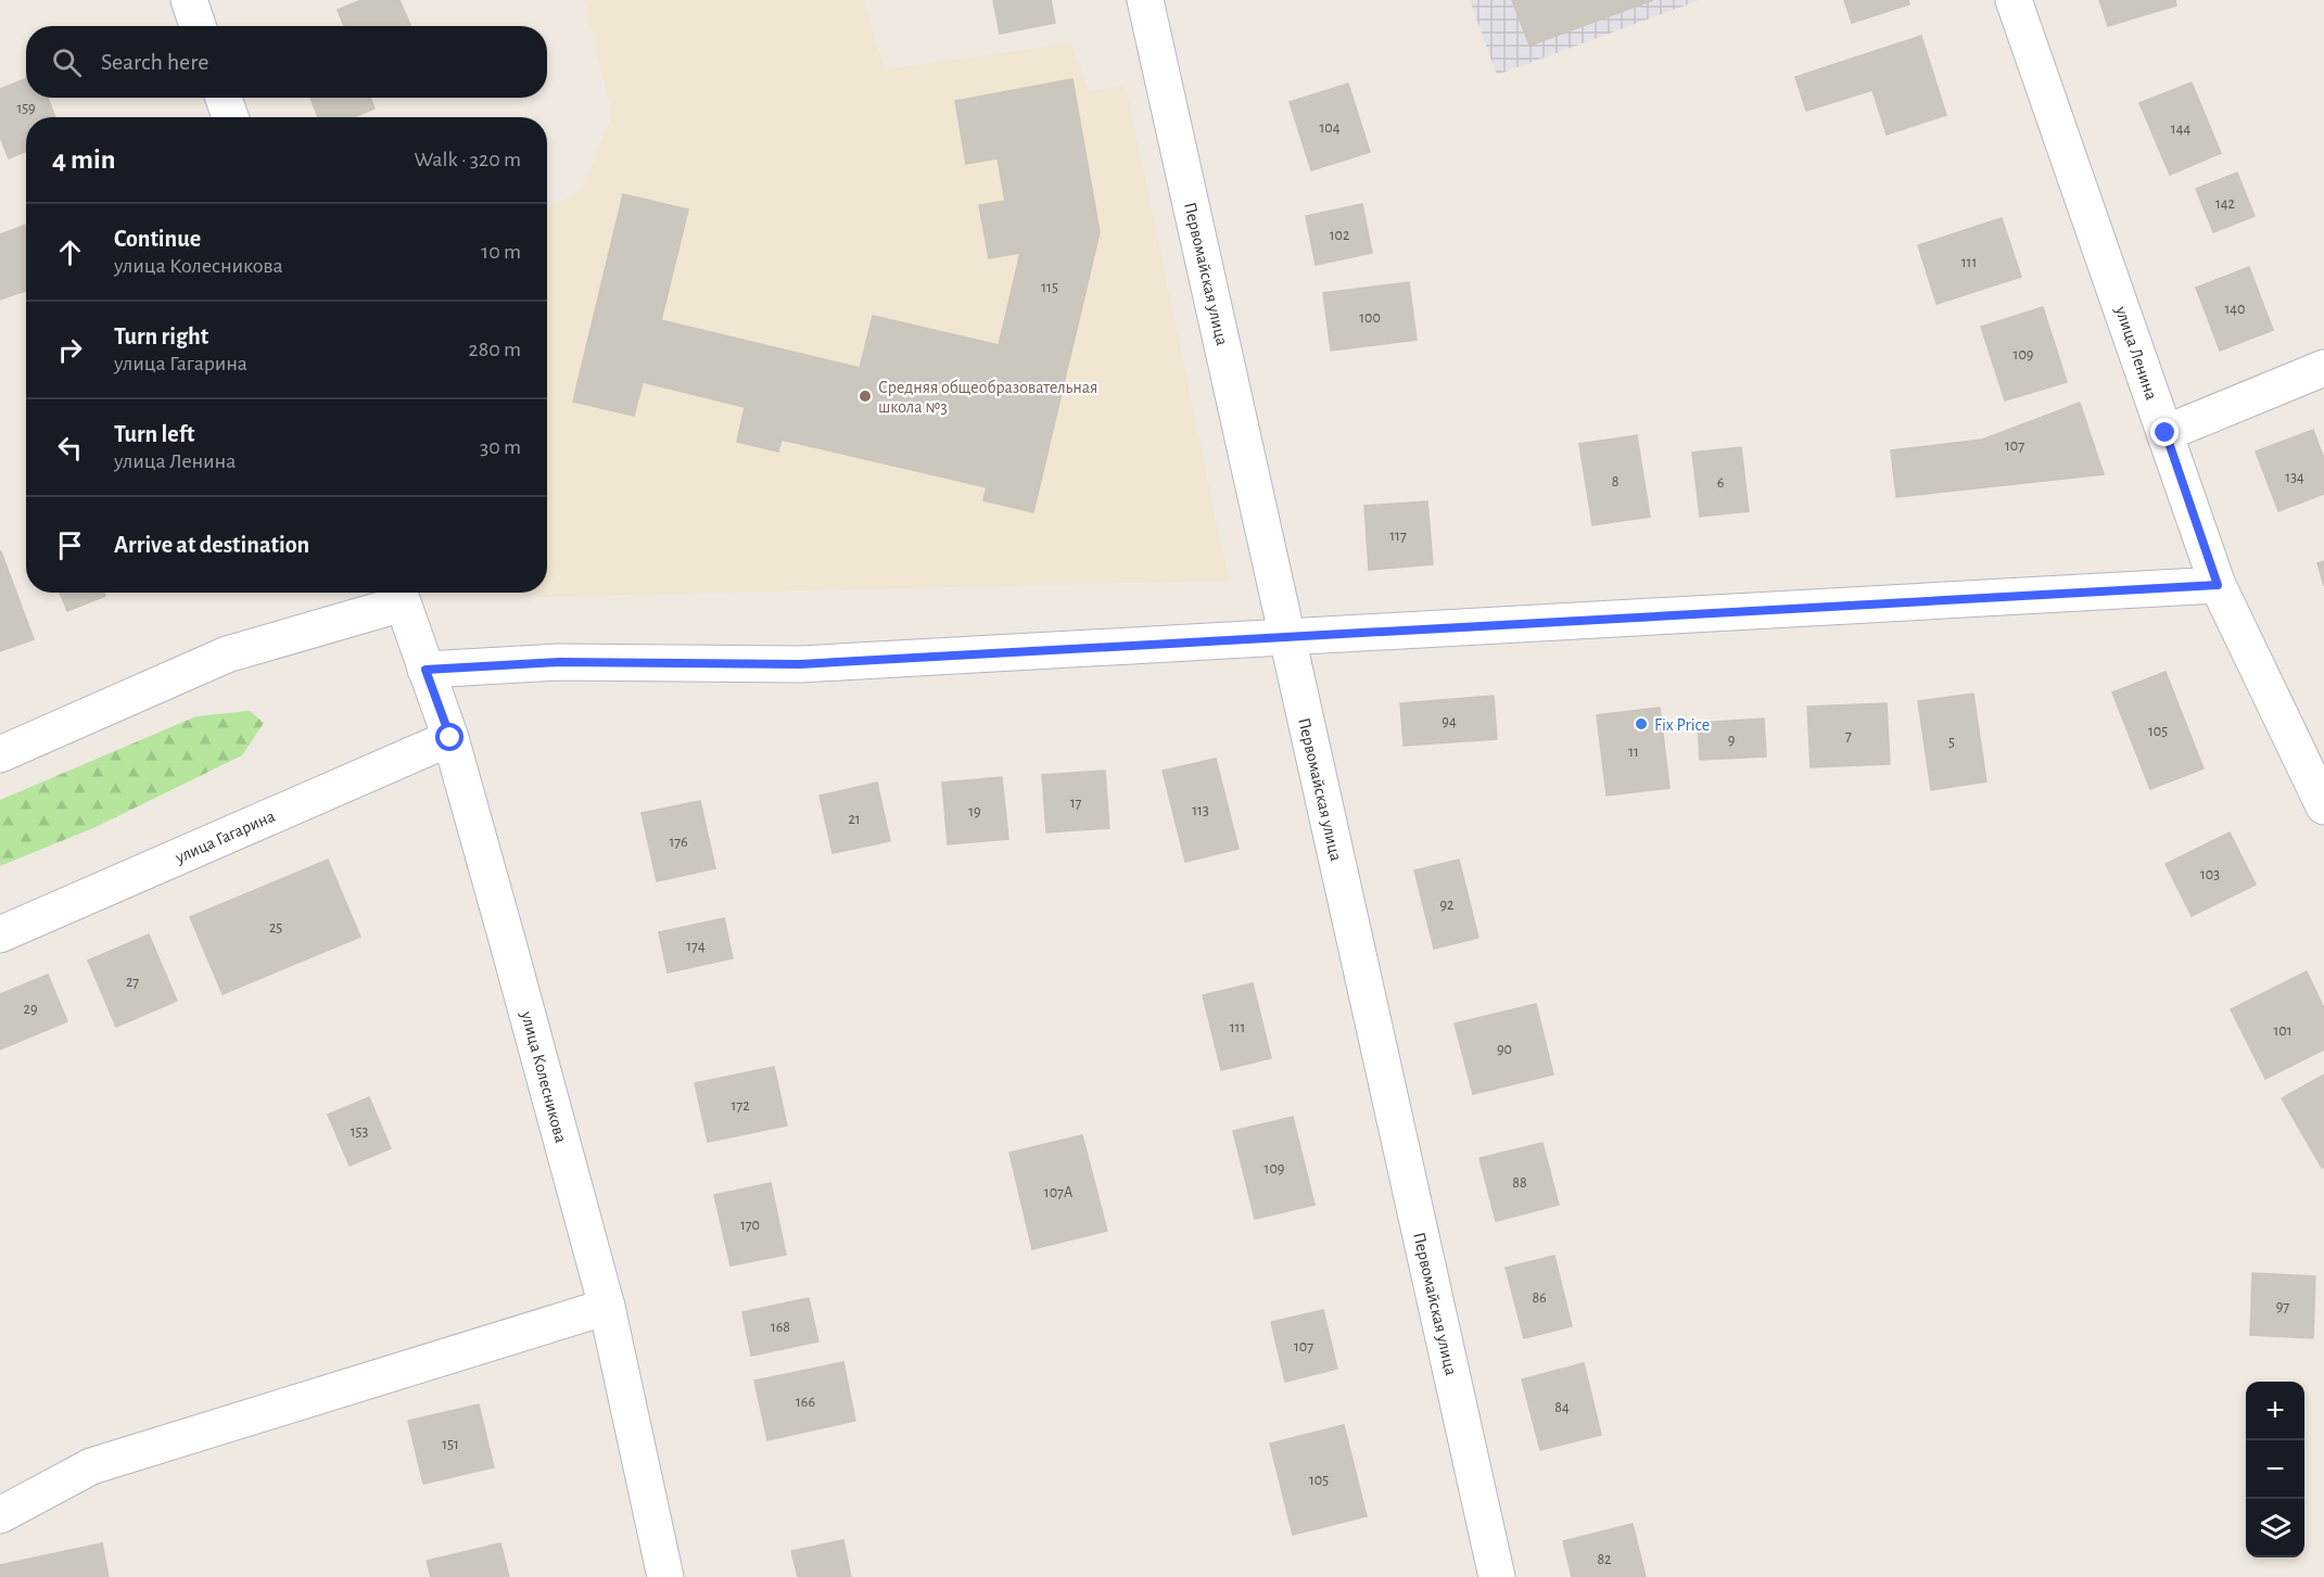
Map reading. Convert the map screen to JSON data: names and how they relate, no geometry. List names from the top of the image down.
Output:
{
  "streets": {
    "street": [
      "Первомайская улица",
      "улица Ленина",
      "улица Гагарина",
      "улица Колесникова"
    ]
  },
  "crossings": [
    ["улица Гагарина", "улица Колесникова"]
  ],
  "places": ["Средняя общеобразовательная школа №3", "Fix Price"],
  "house_numbers": [
    "159",
    "104",
    "144",
    "142",
    "102",
    "111",
    "115",
    "140",
    "100",
    "109",
    "107",
    "134",
    "8",
    "6",
    "117",
    "94",
    "105",
    "7",
    "9",
    "5",
    "11",
    "17",
    "113",
    "19",
    "21",
    "176",
    "103",
    "92",
    "25",
    "174",
    "27",
    "29",
    "111",
    "101",
    "90",
    "172",
    "153",
    "109",
    "88",
    "107А",
    "170",
    "86",
    "97",
    "168",
    "107",
    "166",
    "84",
    "151",
    "105",
    "82"
  ],
  "page": {
    "search": "Search here",
    "heading": ["4 min", "Walk · 320 m"],
    "list": [
      ["Continue", "улица Колесникова", "10 m"],
      ["Turn right", "улица Гагарина", "280 m"],
      ["Turn left", "улица Ленина", "30 m"],
      "Arrive at destination"
    ],
    "map_buttons": ["+", "−"]
  }
}
